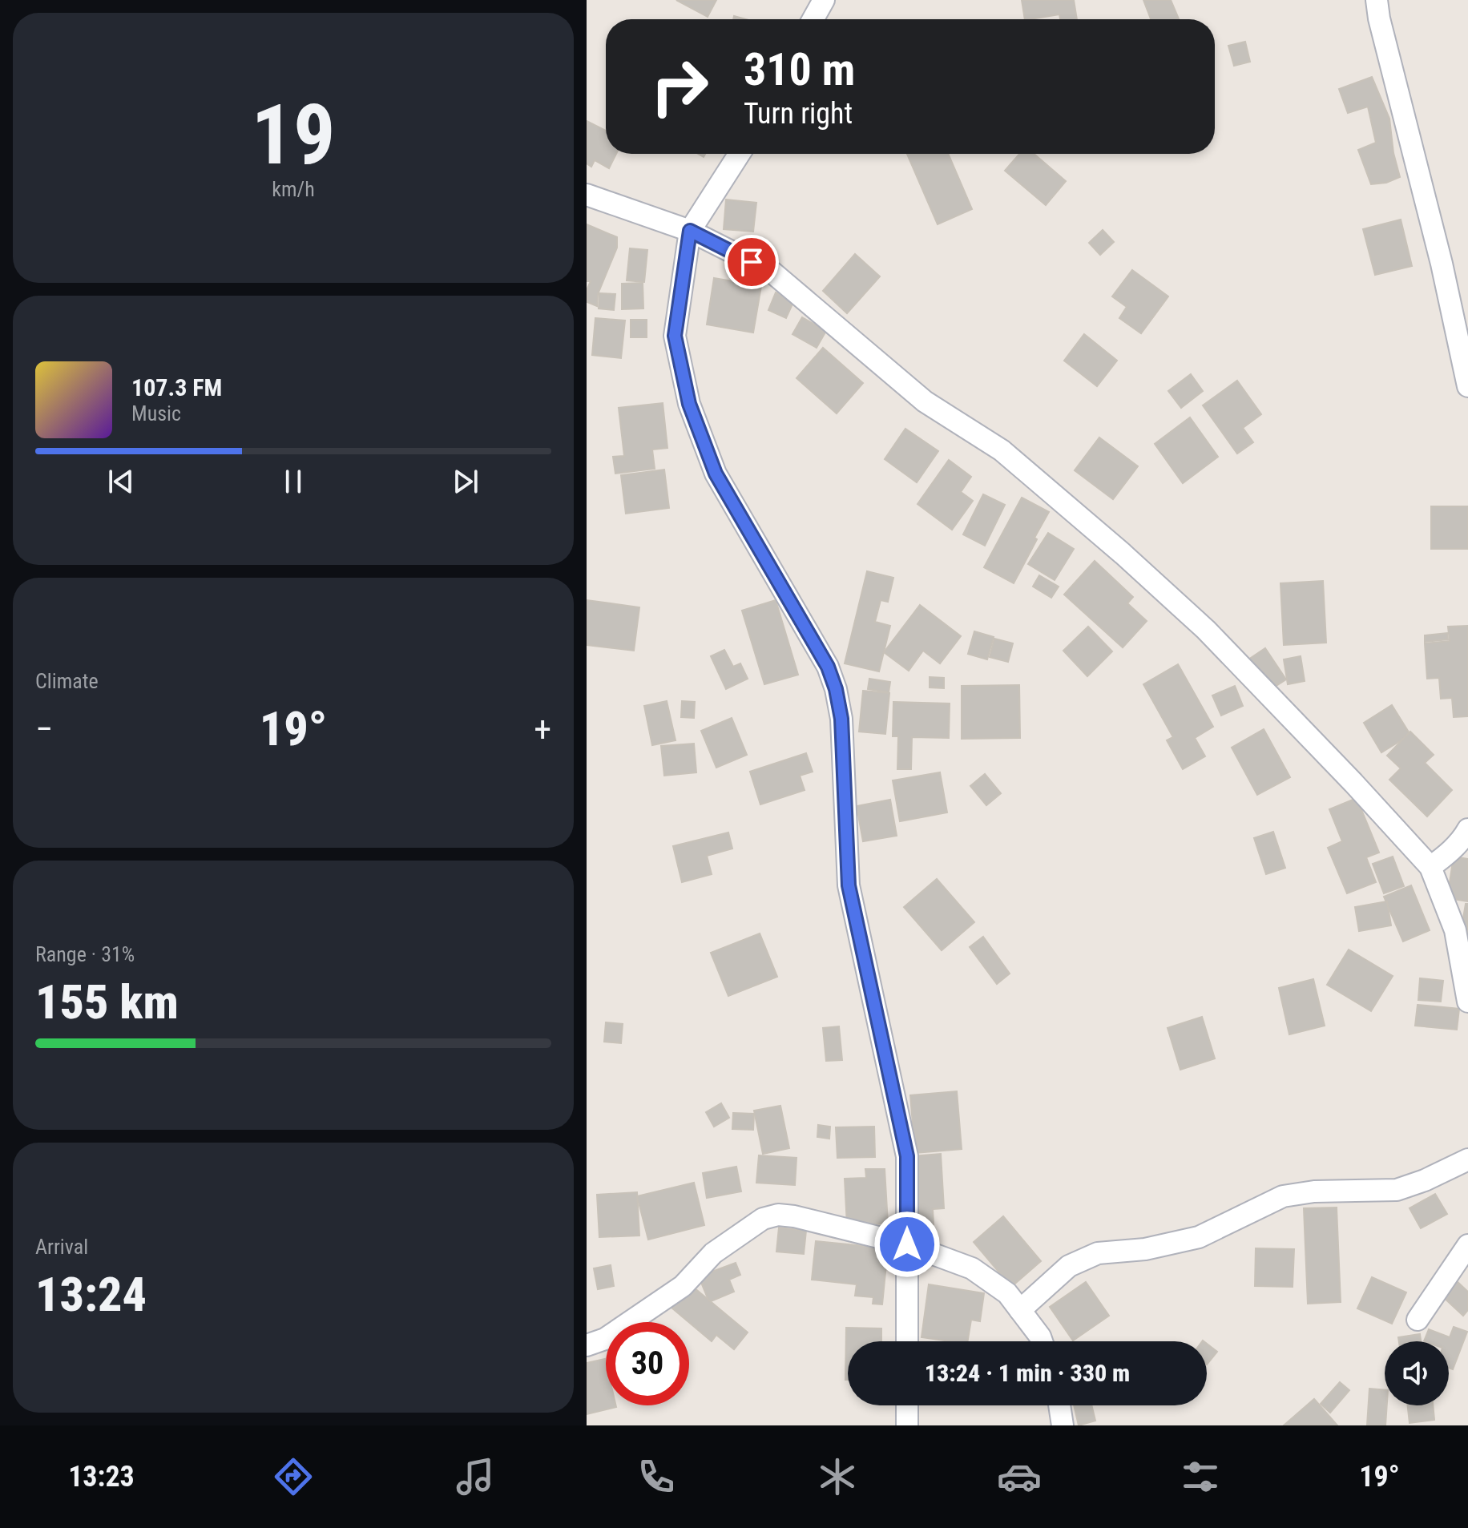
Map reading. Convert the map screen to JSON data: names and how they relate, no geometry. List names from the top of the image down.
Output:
{
  "page": {
    "tile": [
      ["19", "km/h"],
      "Climate",
      ["Range · 31%", "155 km"],
      ["Arrival", "13:24"]
    ],
    "turn": ["310 m", "Turn right"],
    "song": ["107.3 FM", "Music"],
    "heat": ["−", "19°", "+"],
    "limit": "30",
    "trip": "13:24 · 1 min · 330 m",
    "tabs": ["13:23", "19°"]
  }
}
